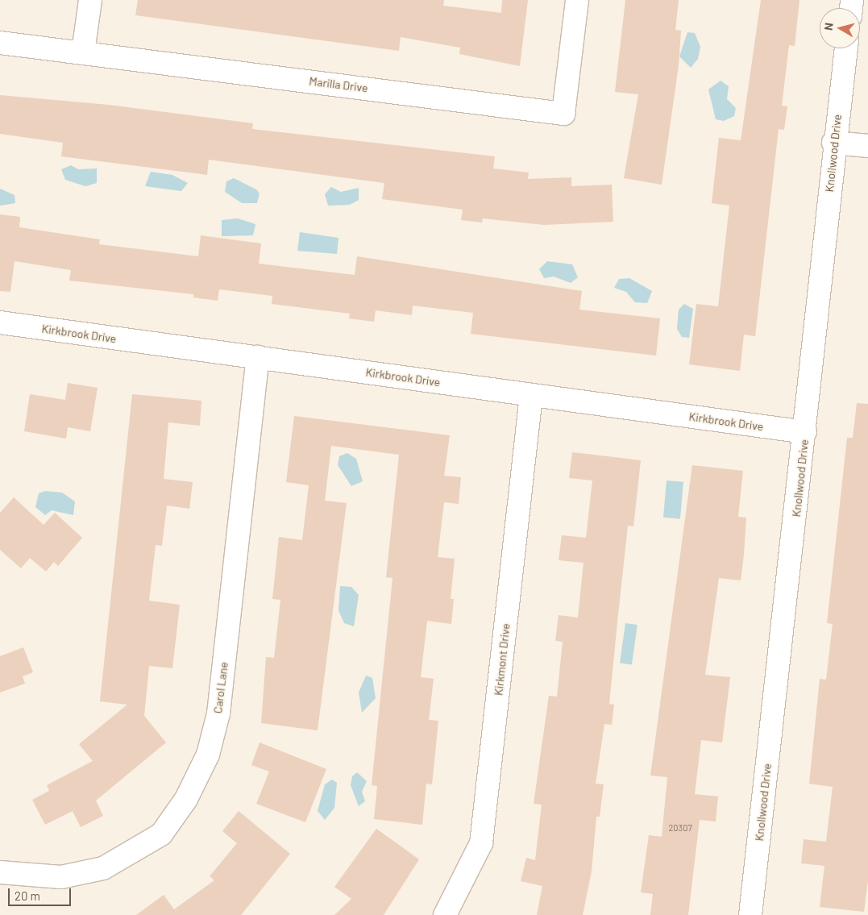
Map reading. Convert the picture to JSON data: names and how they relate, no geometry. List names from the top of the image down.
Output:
{
  "streets": {
    "street": [
      "Marilla Drive",
      "Knollwood Drive",
      "Kirkbrook Drive",
      "Kirkmont Drive",
      "Carol Lane"
    ]
  },
  "crossings": [
    ["Knollwood Drive", "Kirkbrook Drive"],
    ["Kirkbrook Drive", "Kirkmont Drive"],
    ["Kirkbrook Drive", "Carol Lane"]
  ],
  "house_numbers": ["20307"],
  "scale_bar": "20 m",
  "north": "left"
}
